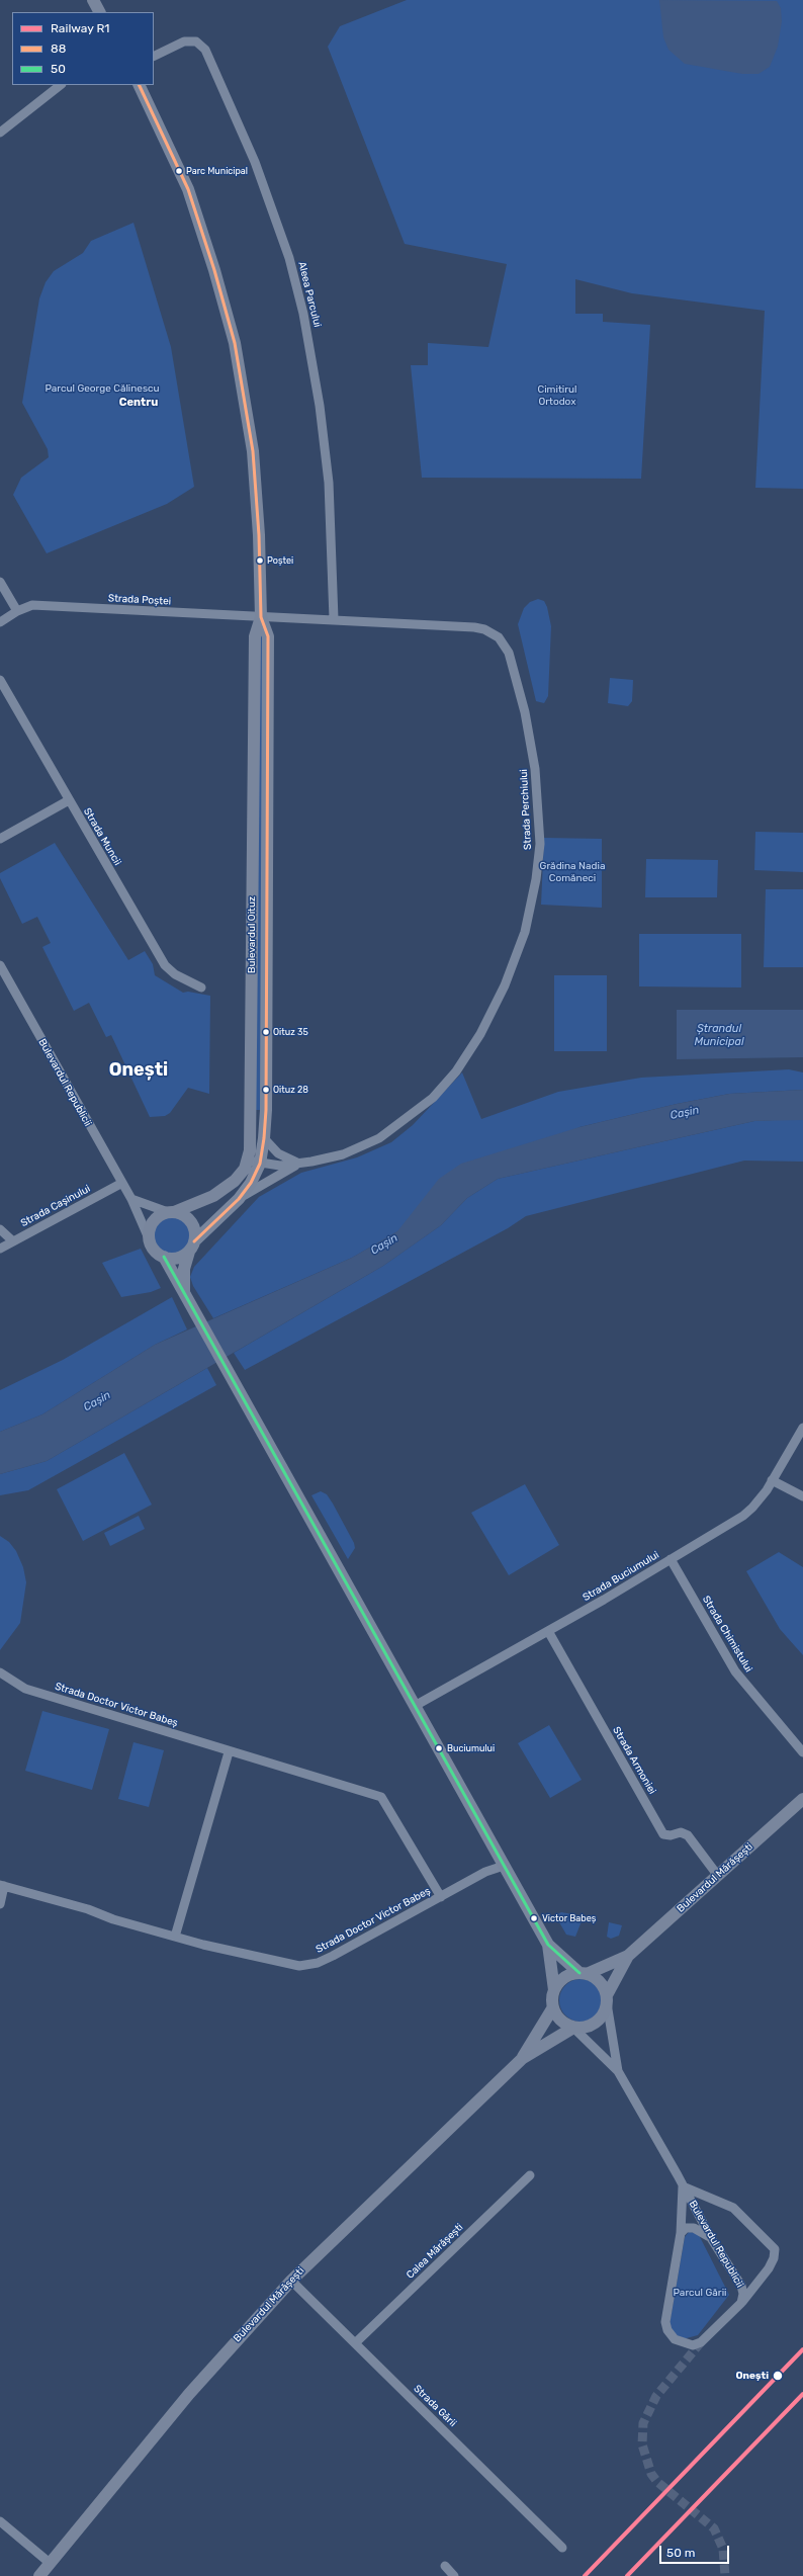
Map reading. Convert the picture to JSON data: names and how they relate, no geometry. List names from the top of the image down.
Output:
{
  "streets": {
    "main road": ["Bulevardul Oituz", "Bulevardul Mărășești"],
    "street": [
      "Aleea Parcului",
      "Strada Poștei",
      "Strada Perchiului",
      "Strada Muncii",
      "Bulevardul Republicii",
      "Strada Cașinului",
      "Strada Buciumului",
      "Strada Chimistului",
      "Strada Doctor Victor Babeș",
      "Strada Armoniei",
      "Calea Mărășești",
      "Strada Gării"
    ]
  },
  "crossings": [
    ["Aleea Parcului", "Strada Perchiului"],
    ["Strada Poștei", "Strada Perchiului"],
    ["Strada Poștei", "Bulevardul Oituz"],
    ["Strada Perchiului", "Bulevardul Oituz"],
    ["Bulevardul Oituz", "Bulevardul Republicii"],
    ["Bulevardul Republicii", "Strada Cașinului"],
    ["Bulevardul Republicii", "Bulevardul Mărășești"],
    ["Strada Buciumului", "Strada Chimistului"],
    ["Strada Buciumului", "Strada Armoniei"],
    ["Strada Armoniei", "Bulevardul Mărășești"],
    ["Bulevardul Mărășești", "Strada Gării"],
    ["Calea Mărășești", "Strada Gării"]
  ],
  "districts": ["Centru", "Onești"],
  "water": ["Ștrandul Municipal", "Cașin"],
  "parks": [
    "Parcul George Călinescu",
    "Cimitirul Ortodox",
    "Grădina Nadia Comăneci",
    "Parcul Gării"
  ],
  "places": [
    "Parc Municipal",
    "Poștei",
    "Oituz 35",
    "Oituz 28",
    "Buciumului",
    "Victor Babeș",
    "Onești"
  ],
  "lines": ["transit line 88", "transit line 50", "rail line R1"],
  "legend": ["Railway R1", "88", "50"],
  "scale_bar": "50 m"
}
